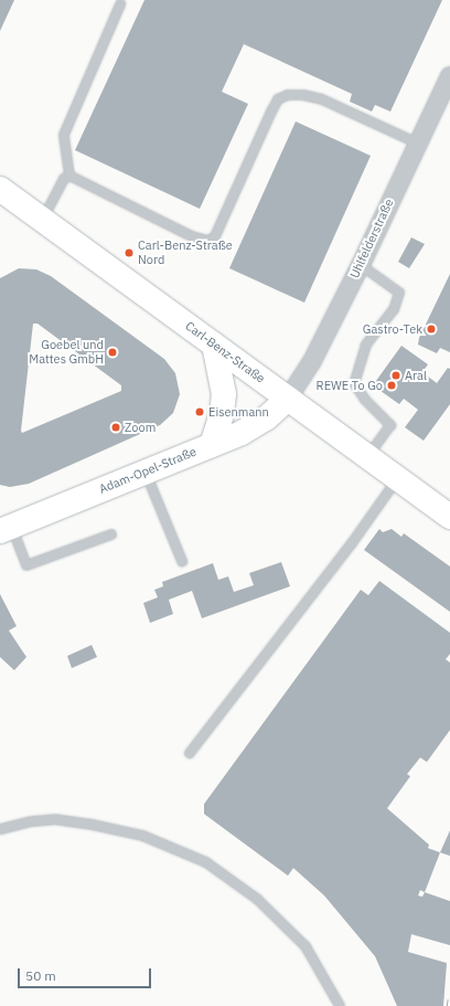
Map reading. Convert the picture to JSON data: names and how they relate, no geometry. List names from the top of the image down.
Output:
{
  "streets": {
    "main road": ["Carl-Benz-Straße", "Adam-Opel-Straße"],
    "street": ["Uhlfelderstraße"]
  },
  "crossings": [
    ["Uhlfelderstraße", "Carl-Benz-Straße"],
    ["Uhlfelderstraße", "Adam-Opel-Straße"],
    ["Carl-Benz-Straße", "Adam-Opel-Straße"]
  ],
  "places": [
    "Carl-Benz-Straße Nord",
    "Gastro-Tek",
    "Goebel und Mattes GmbH",
    "Aral",
    "REWE To Go",
    "Eisenmann",
    "Zoom"
  ],
  "scale_bar": "50 m"
}
